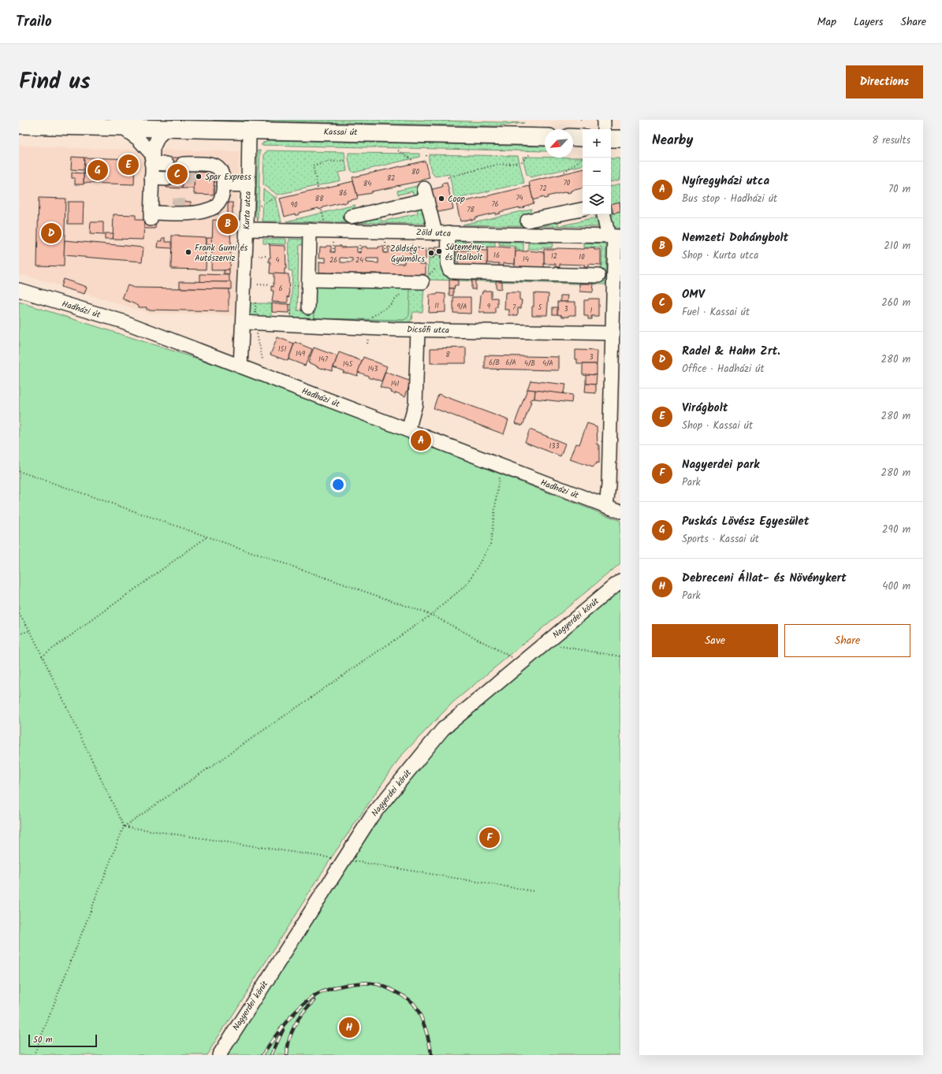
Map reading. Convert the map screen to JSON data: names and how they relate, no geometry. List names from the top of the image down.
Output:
{
  "streets": {
    "main road": ["Kassai út"],
    "street": [
      "Kurta utca",
      "Zöld utca",
      "Hadházi út",
      "Dicsőfi utca",
      "Nagyerdei körút"
    ]
  },
  "crossings": [
    ["Kassai út", "Kurta utca"],
    ["Kurta utca", "Zöld utca"],
    ["Kurta utca", "Hadházi út"],
    ["Kurta utca", "Dicsőfi utca"]
  ],
  "places": [
    "Spar Express",
    "Coop",
    "Sütemény- és Italbolt",
    "Frank Gumi és Autószerviz",
    "Zöldség - Gyümölcs"
  ],
  "house_numbers": [
    "80",
    "82",
    "70",
    "84",
    "72",
    "86",
    "74",
    "88",
    "76",
    "90",
    "78",
    "16",
    "12",
    "10",
    "14",
    "4",
    "26",
    "24",
    "6",
    "11",
    "9/A",
    "9",
    "7",
    "5",
    "3",
    "1",
    "151",
    "149",
    "8",
    "3",
    "147",
    "6/B",
    "6/A",
    "4/B",
    "4/A",
    "145",
    "143",
    "141",
    "133"
  ],
  "scale_bar": "50 m",
  "north": "bottom left",
  "page": {
    "header": "Trailo",
    "nav": ["Map", "Layers", "Share"],
    "title": "Find us",
    "buttons": [
      "Directions",
      ["Save", "Share"]
    ],
    "heading": ["Nearby", "8 results"],
    "map_buttons": ["+", "−"],
    "pins": [
      "E",
      "G",
      "C",
      "B",
      "D",
      "A",
      "F",
      "H"
    ],
    "list": [
      {
        "mark": "A",
        "name": "Nyíregyházi utca",
        "note": "Bus stop · Hadházi út",
        "value": "70 m"
      },
      {
        "mark": "B",
        "name": "Nemzeti Dohánybolt",
        "note": "Shop · Kurta utca",
        "value": "210 m"
      },
      {
        "mark": "C",
        "name": "OMV",
        "note": "Fuel · Kassai út",
        "value": "260 m"
      },
      {
        "mark": "D",
        "name": "Radel & Hahn Zrt.",
        "note": "Office · Hadházi út",
        "value": "280 m"
      },
      {
        "mark": "E",
        "name": "Virágbolt",
        "note": "Shop · Kassai út",
        "value": "280 m"
      },
      {
        "mark": "F",
        "name": "Nagyerdei park",
        "note": "Park",
        "value": "280 m"
      },
      {
        "mark": "G",
        "name": "Puskás Lövész Egyesület",
        "note": "Sports · Kassai út",
        "value": "290 m"
      },
      {
        "mark": "H",
        "name": "Debreceni Állat- és Növénykert",
        "note": "Park",
        "value": "400 m"
      }
    ],
    "scale": "50 m"
  }
}
